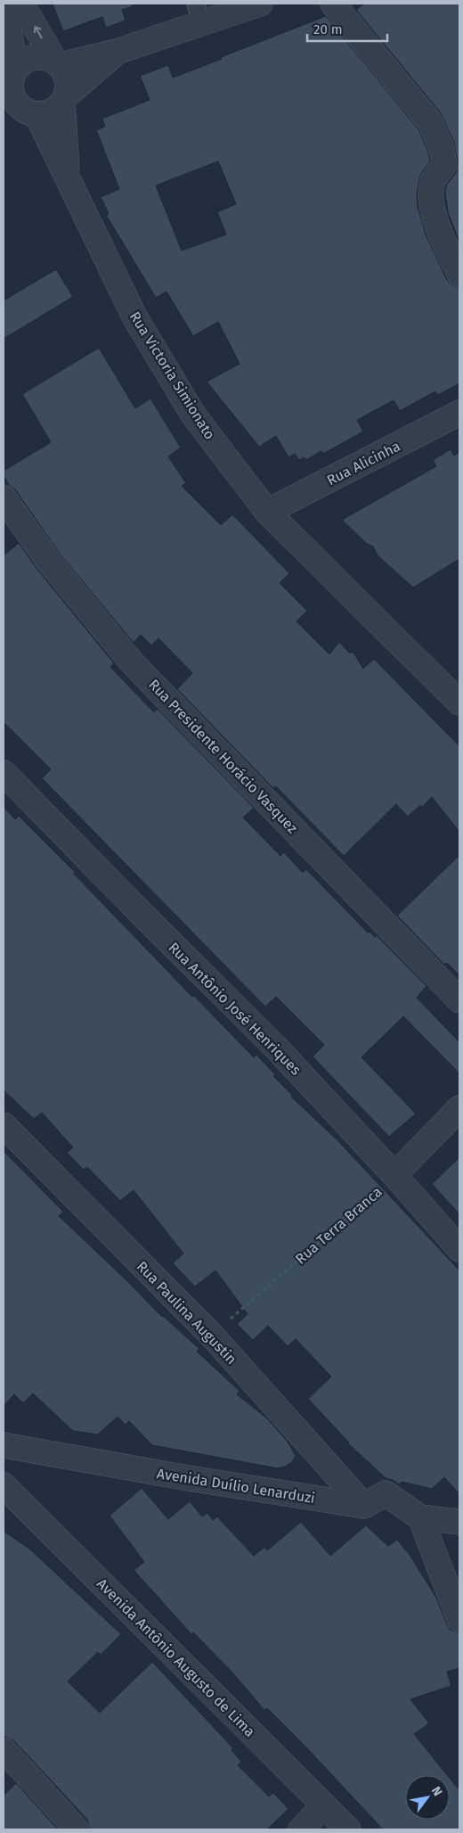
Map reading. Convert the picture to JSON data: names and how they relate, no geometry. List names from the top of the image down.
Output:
{
  "streets": {
    "street": [
      "Rua Victoria Simionato",
      "Rua Alicinha",
      "Rua Presidente Horácio Vasquez",
      "Rua Antônio José Henriques",
      "Rua Terra Branca",
      "Rua Paulina Augustin",
      "Avenida Duílio Lenarduzi",
      "Avenida Antônio Augusto de Lima"
    ]
  },
  "crossings": [
    ["Rua Victoria Simionato", "Rua Alicinha"],
    ["Rua Antônio José Henriques", "Rua Terra Branca"],
    ["Rua Terra Branca", "Rua Paulina Augustin"],
    ["Rua Paulina Augustin", "Avenida Duílio Lenarduzi"]
  ],
  "scale_bar": "20 m",
  "north": "top right"
}
